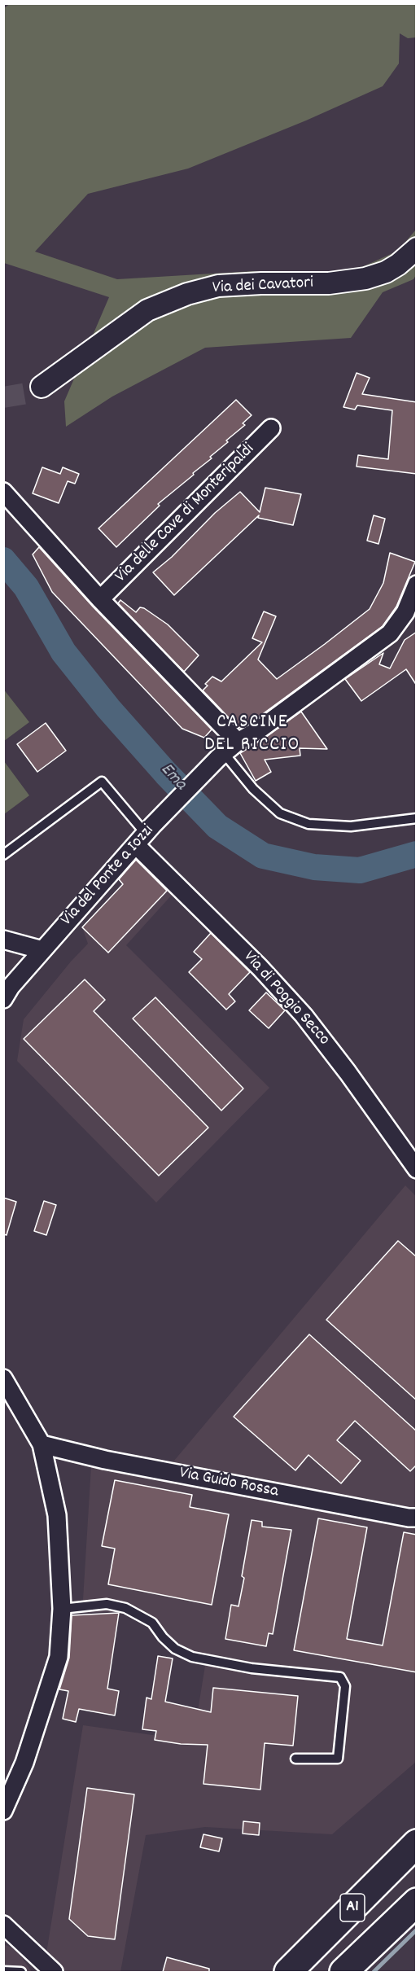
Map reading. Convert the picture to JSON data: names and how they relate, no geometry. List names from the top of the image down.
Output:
{
  "streets": {
    "highway": ["A1"],
    "street": [
      "Via dei Cavatori",
      "Via delle Cave di Monteripaldi",
      "Via del Ponte a Iozzi",
      "Via di Poggio Secco",
      "Via Guido Rossa"
    ]
  },
  "crossings": [
    ["Via del Ponte a Iozzi", "Via di Poggio Secco"]
  ],
  "districts": ["CASCINE DEL RICCIO"],
  "water": ["Ema"]
}
